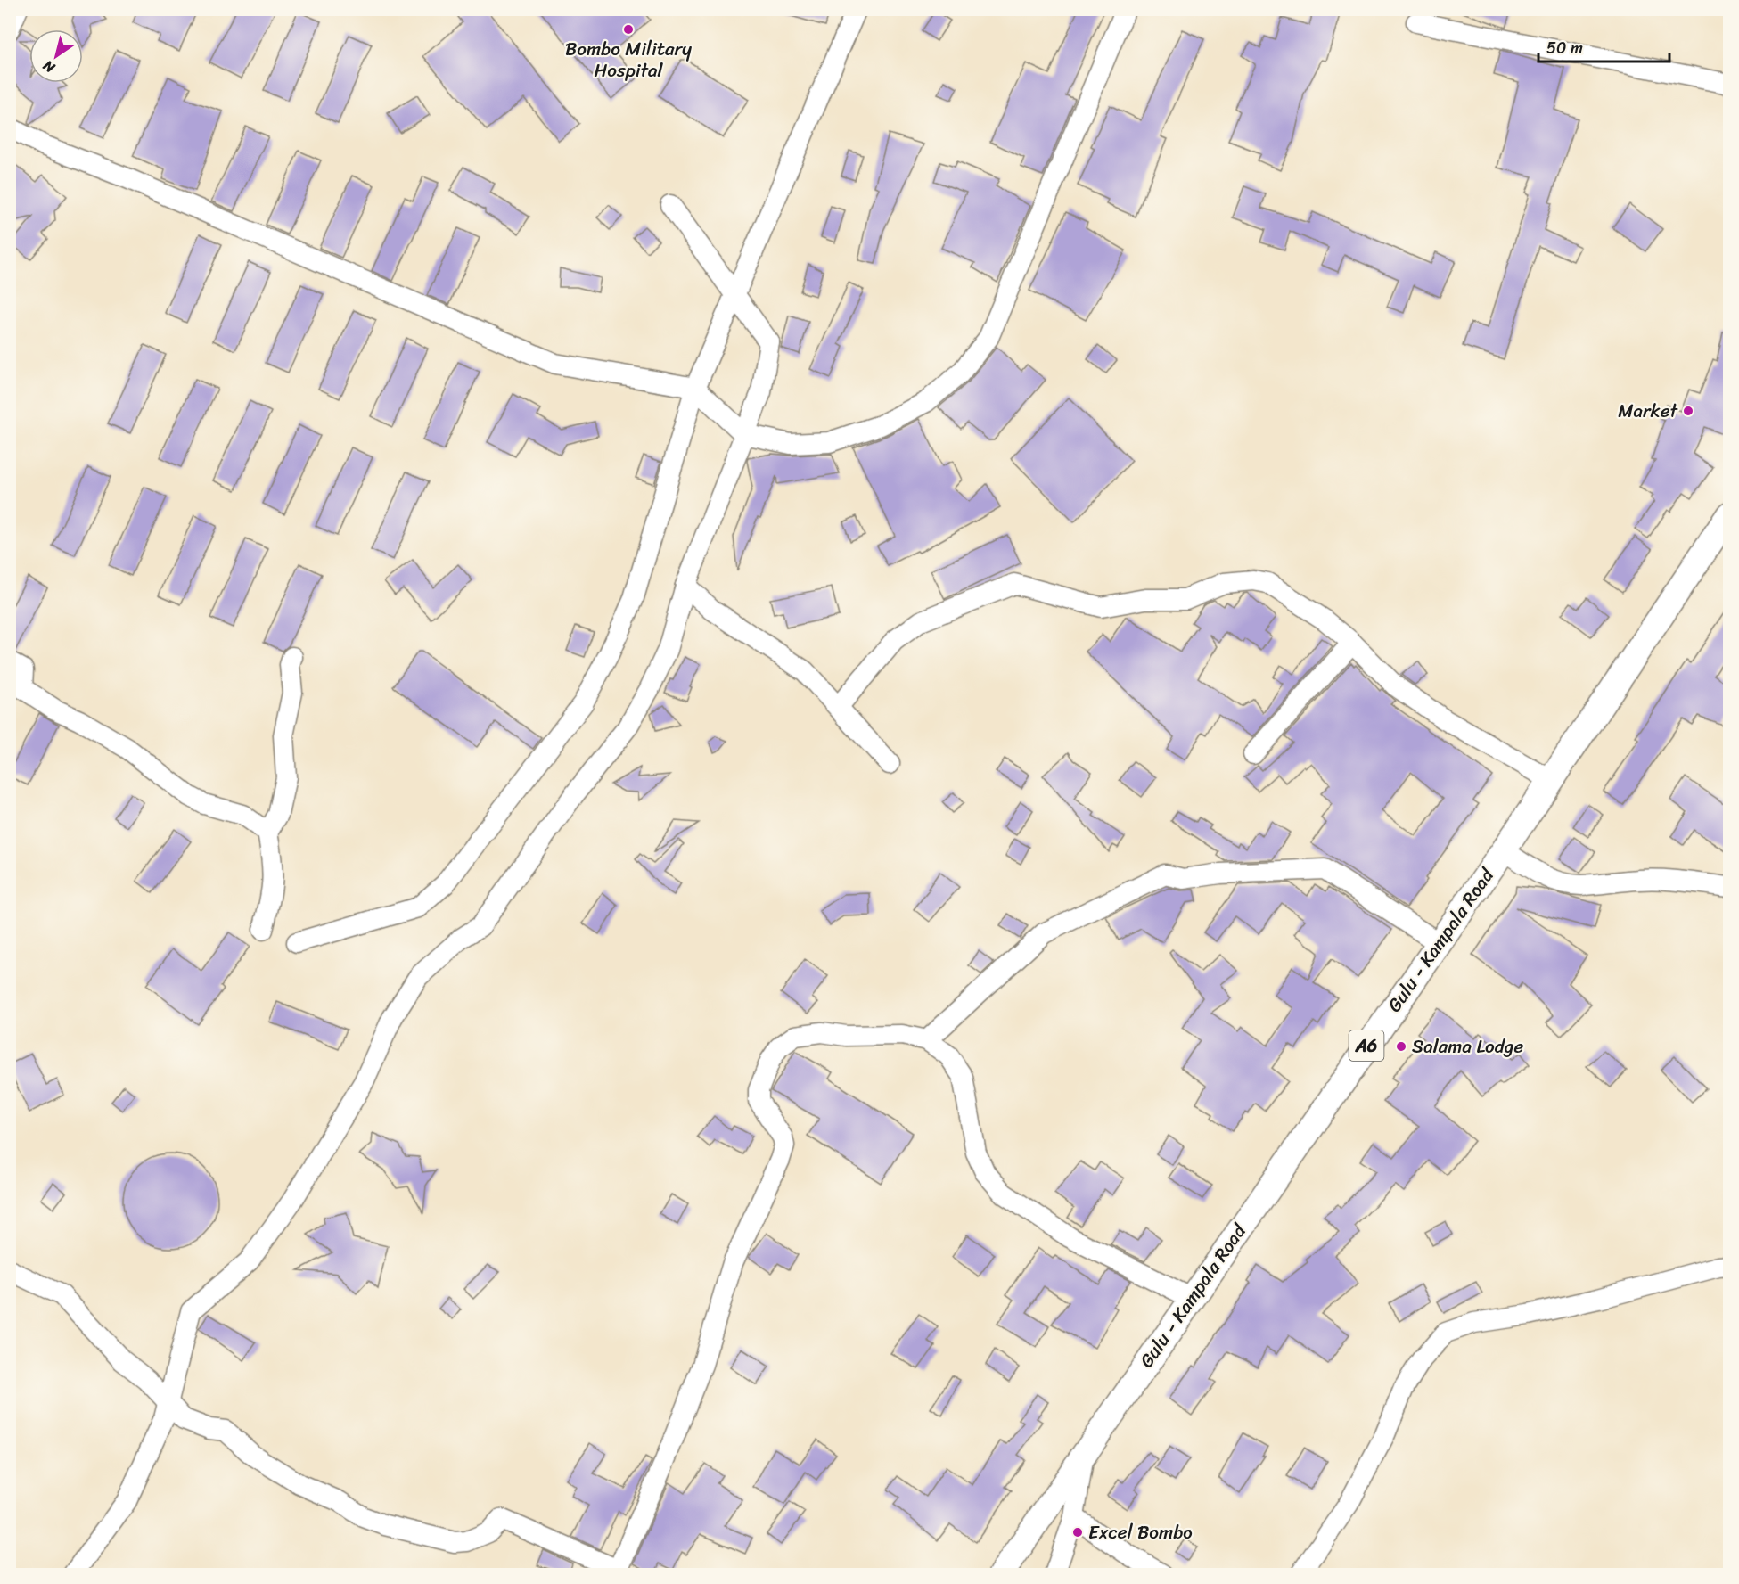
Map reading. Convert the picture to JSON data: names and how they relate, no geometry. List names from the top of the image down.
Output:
{
  "streets": {
    "main road": ["Gulu - Kampala Road", "A6"]
  },
  "places": [
    "Bombo Military Hospital",
    "Market",
    "Salama Lodge",
    "Excel Bombo"
  ],
  "scale_bar": "50 m",
  "north": "bottom left"
}
